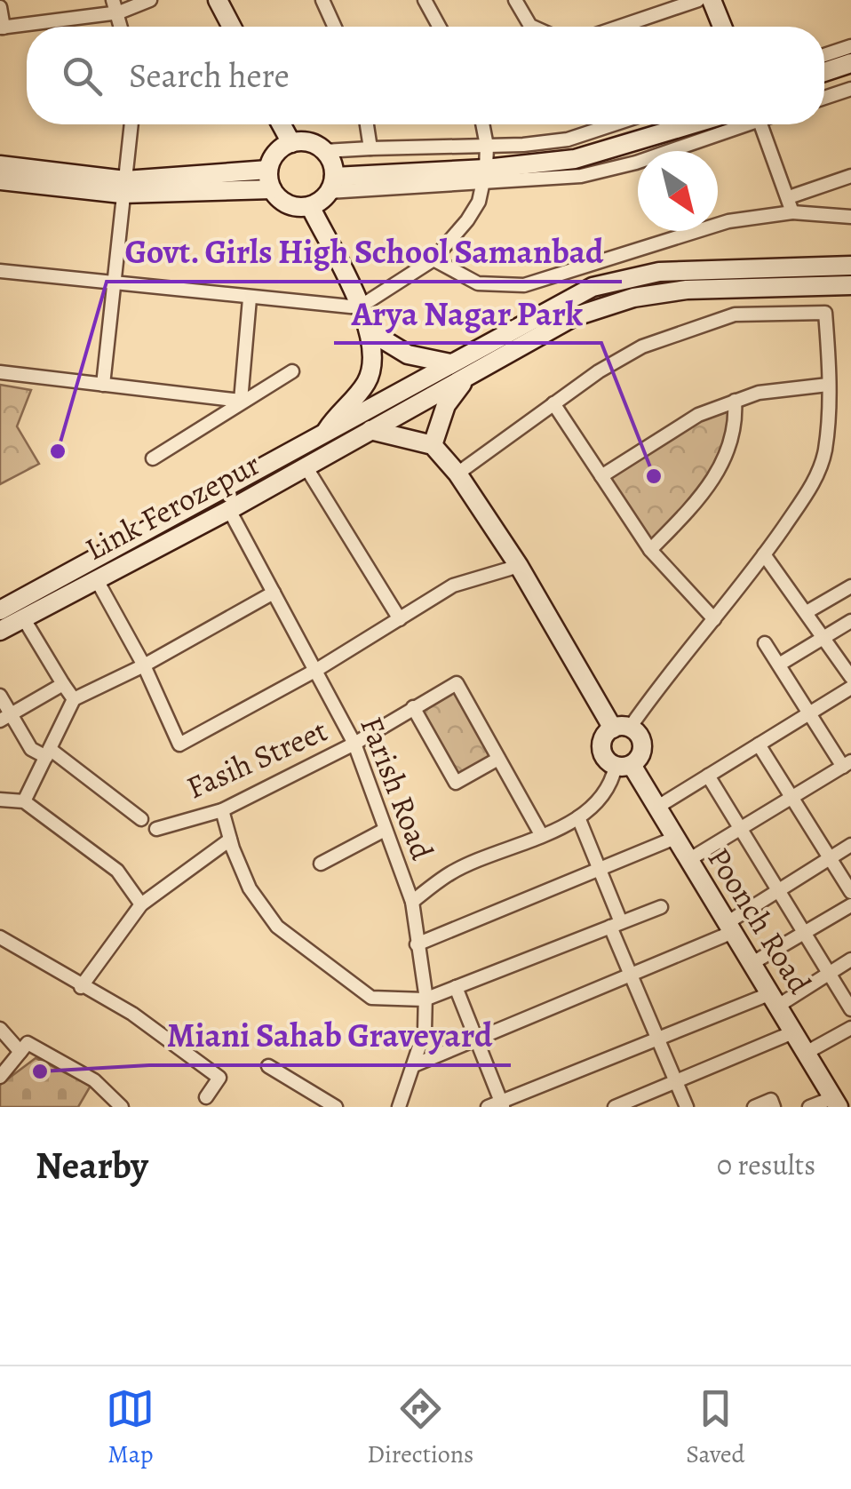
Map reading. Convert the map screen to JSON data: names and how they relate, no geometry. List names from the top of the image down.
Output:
{
  "streets": {
    "main road": ["Link Ferozepur", "Poonch Road"],
    "street": ["Fasih Street", "Farish Road"]
  },
  "crossings": [
    ["Link Ferozepur", "Farish Road"],
    ["Fasih Street", "Farish Road"]
  ],
  "places": ["Govt. Girls High School Samanbad", "Arya Nagar Park", "Miani Sahab Graveyard"],
  "north": "bottom right",
  "page": {
    "search": "Search here",
    "heading": ["Nearby", "0 results"],
    "nav": ["Map", "Directions", "Saved"]
  }
}
